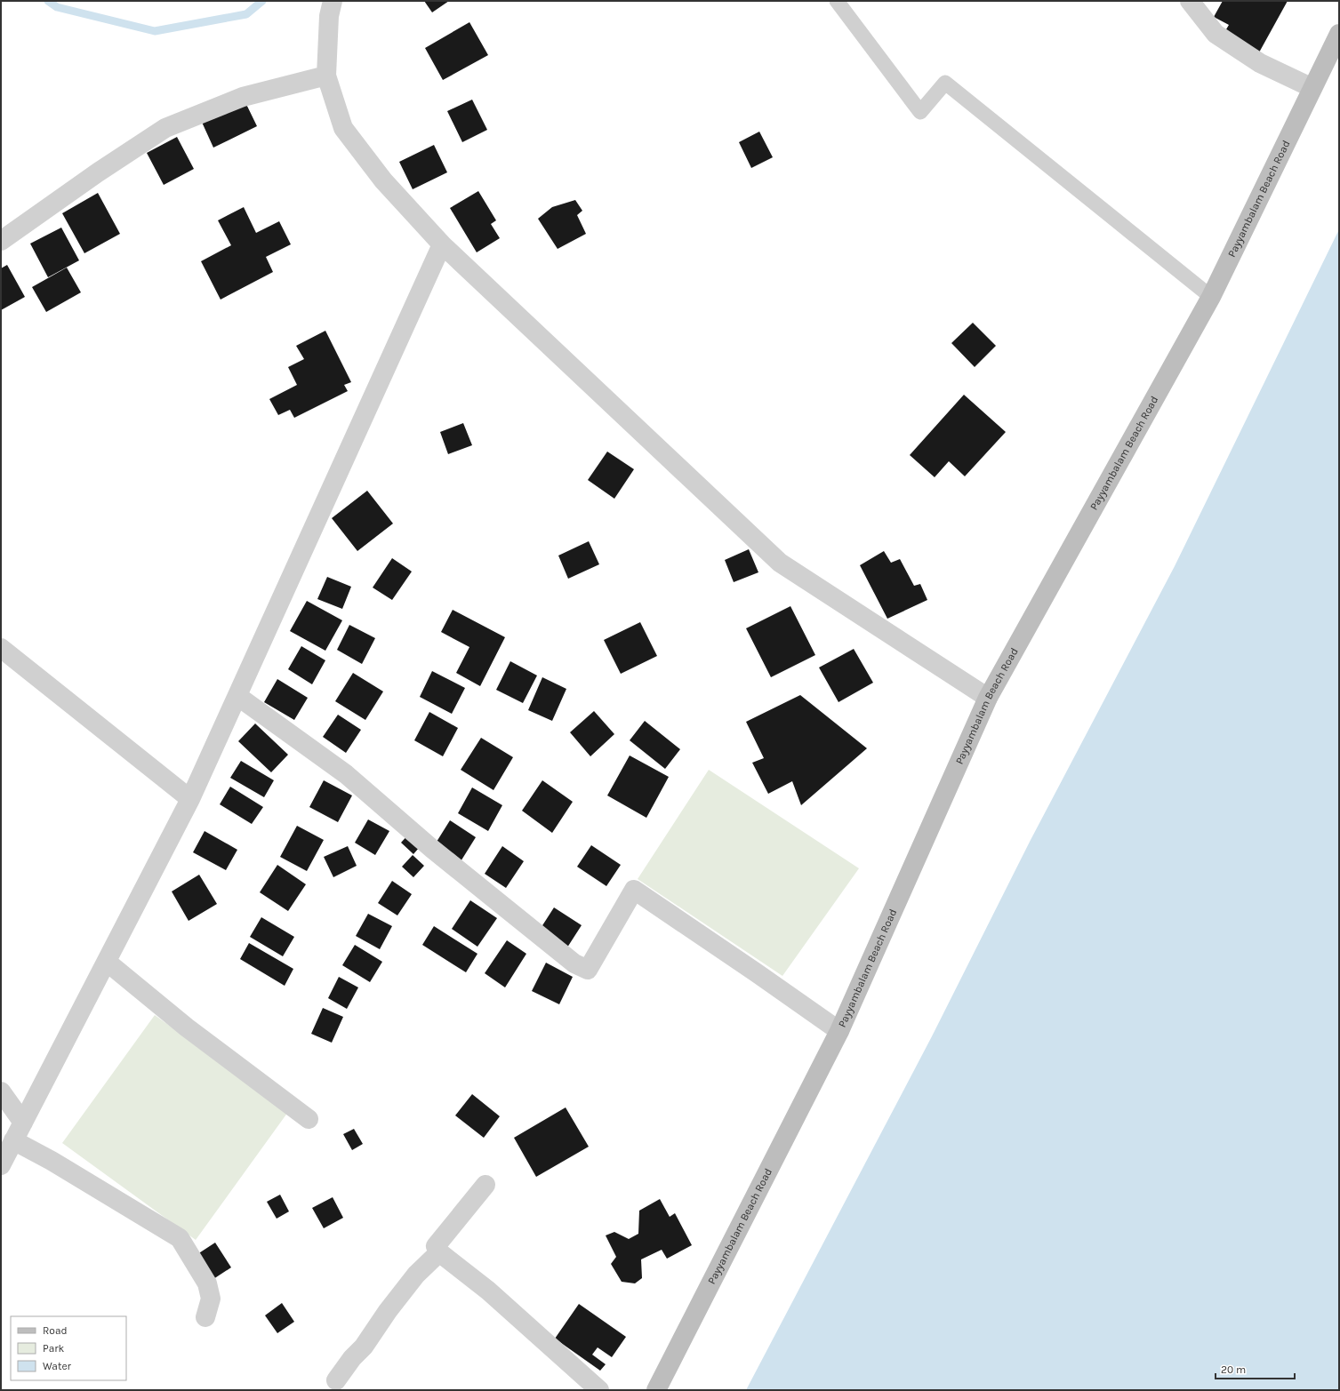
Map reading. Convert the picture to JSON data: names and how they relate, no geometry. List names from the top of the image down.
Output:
{
  "streets": {
    "main road": ["Payyambalam Beach Road"]
  },
  "legend": ["Road", "Park", "Water"],
  "scale_bar": "20 m"
}
